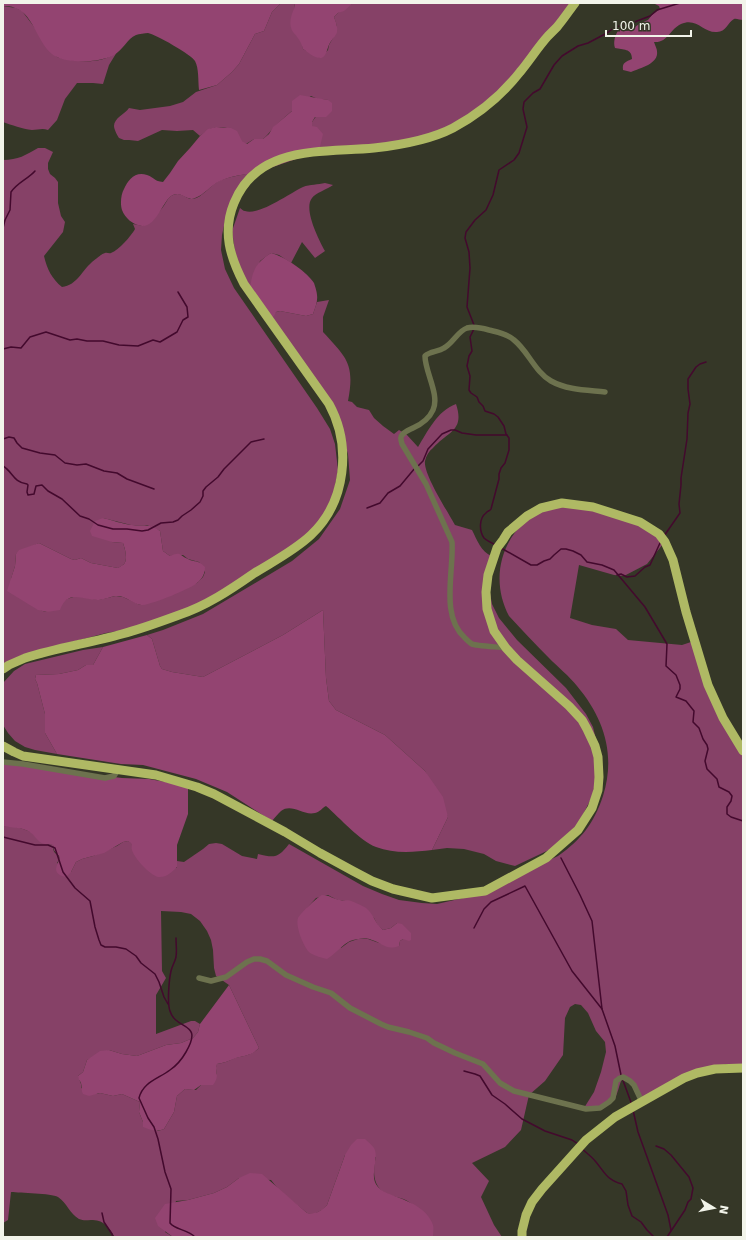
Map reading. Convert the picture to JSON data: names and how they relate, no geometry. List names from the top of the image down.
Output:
{
  "scale_bar": "100 m",
  "north": "right"
}
